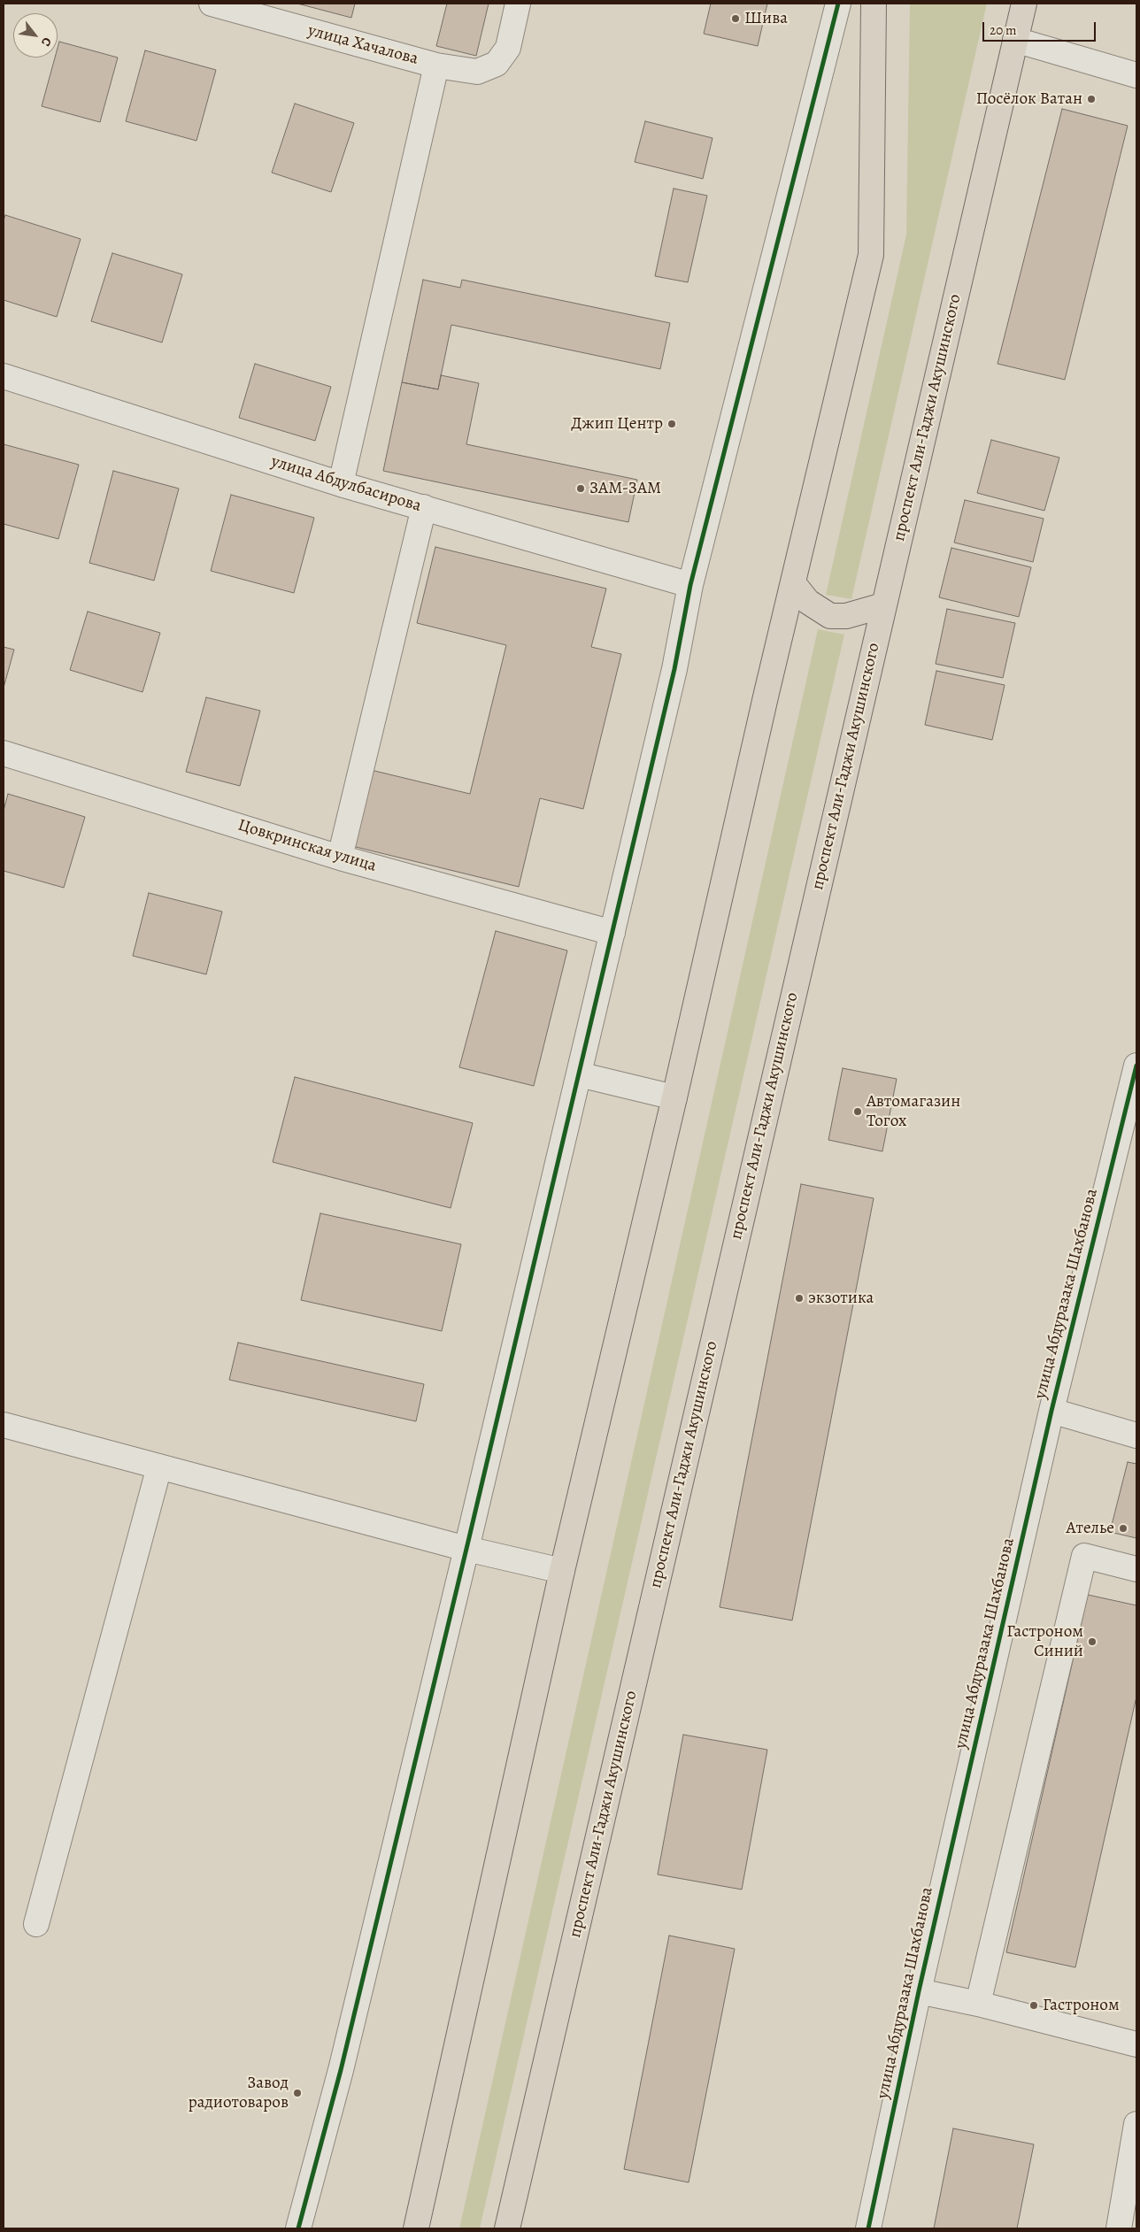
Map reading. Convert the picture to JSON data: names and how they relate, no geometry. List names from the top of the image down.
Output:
{
  "streets": {
    "highway": ["проспект Али-Гаджи Акушинского"],
    "street": [
      "улица Хачалова",
      "улица Абдулбасирова",
      "Цовкринская улица",
      "улица Абдуразака Шахбанова"
    ]
  },
  "places": [
    "Шива",
    "Посёлок Ватан",
    "Джип Центр",
    "ЗАМ-ЗАМ",
    "Автомагазин Тогох",
    "экзотика",
    "Ателье",
    "Гастроном Синий",
    "Гастроном",
    "Завод радиотоваров"
  ],
  "scale_bar": "20 m",
  "north": "bottom right"
}
